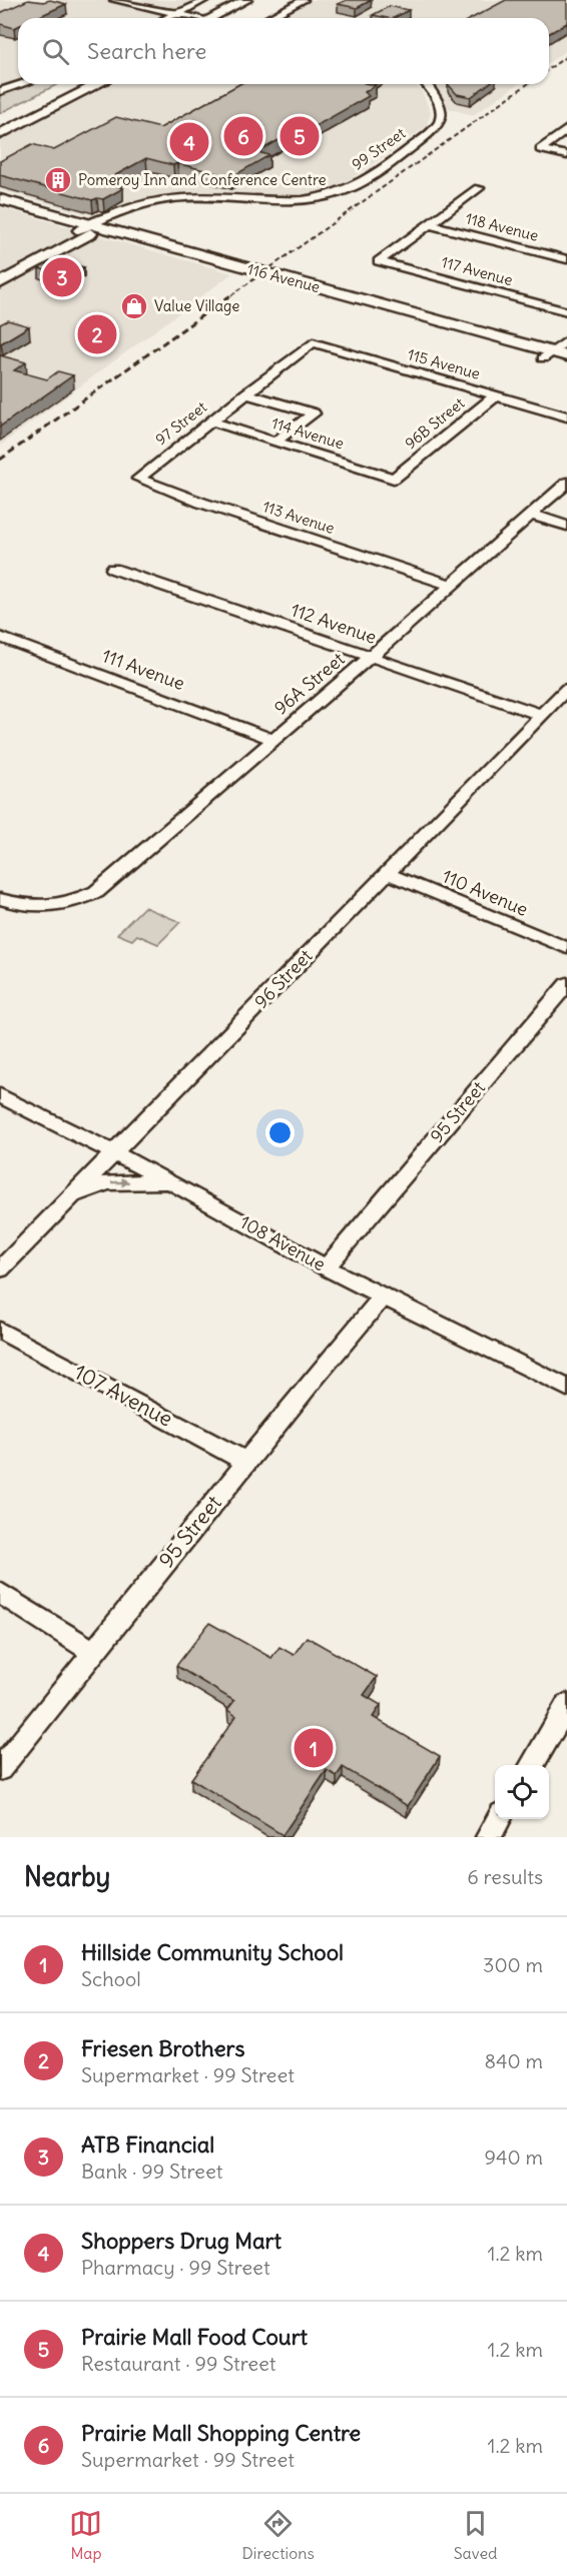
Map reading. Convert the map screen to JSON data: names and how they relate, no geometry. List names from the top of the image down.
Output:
{
  "streets": {
    "main road": ["99 Street", "116 Avenue"],
    "street": [
      "118 Avenue",
      "117 Avenue",
      "115 Avenue",
      "97 Street",
      "96B Street",
      "114 Avenue",
      "113 Avenue",
      "112 Avenue",
      "111 Avenue",
      "96A Street",
      "110 Avenue",
      "96 Street",
      "95 Street",
      "108 Avenue",
      "107 Avenue"
    ]
  },
  "crossings": [
    ["99 Street", "116 Avenue"],
    ["118 Avenue", "117 Avenue"],
    ["115 Avenue", "97 Street"],
    ["115 Avenue", "96B Street"],
    ["97 Street", "114 Avenue"],
    ["97 Street", "113 Avenue"],
    ["96B Street", "114 Avenue"],
    ["113 Avenue", "96A Street"],
    ["112 Avenue", "96A Street"],
    ["112 Avenue", "96 Street"],
    ["111 Avenue", "96A Street"],
    ["110 Avenue", "96 Street"],
    ["96 Street", "108 Avenue"],
    ["95 Street", "108 Avenue"],
    ["95 Street", "107 Avenue"]
  ],
  "places": {
    "building": ["Pomeroy Inn and Conference Centre"],
    "shop": ["Value Village"]
  },
  "page": {
    "search": "Search here",
    "pins": [
      "5",
      "6",
      "4",
      "3",
      "2",
      "1"
    ],
    "heading": ["Nearby", "6 results"],
    "list": [
      {
        "mark": "1",
        "name": "Hillside Community School",
        "note": "School",
        "value": "300 m"
      },
      {
        "mark": "2",
        "name": "Friesen Brothers",
        "note": "Supermarket · 99 Street",
        "value": "840 m"
      },
      {
        "mark": "3",
        "name": "ATB Financial",
        "note": "Bank · 99 Street",
        "value": "940 m"
      },
      {
        "mark": "4",
        "name": "Shoppers Drug Mart",
        "note": "Pharmacy · 99 Street",
        "value": "1.2 km"
      },
      {
        "mark": "5",
        "name": "Prairie Mall Food Court",
        "note": "Restaurant · 99 Street",
        "value": "1.2 km"
      },
      {
        "mark": "6",
        "name": "Prairie Mall Shopping Centre",
        "note": "Supermarket · 99 Street",
        "value": "1.2 km"
      }
    ],
    "nav": ["Map", "Directions", "Saved"]
  }
}
